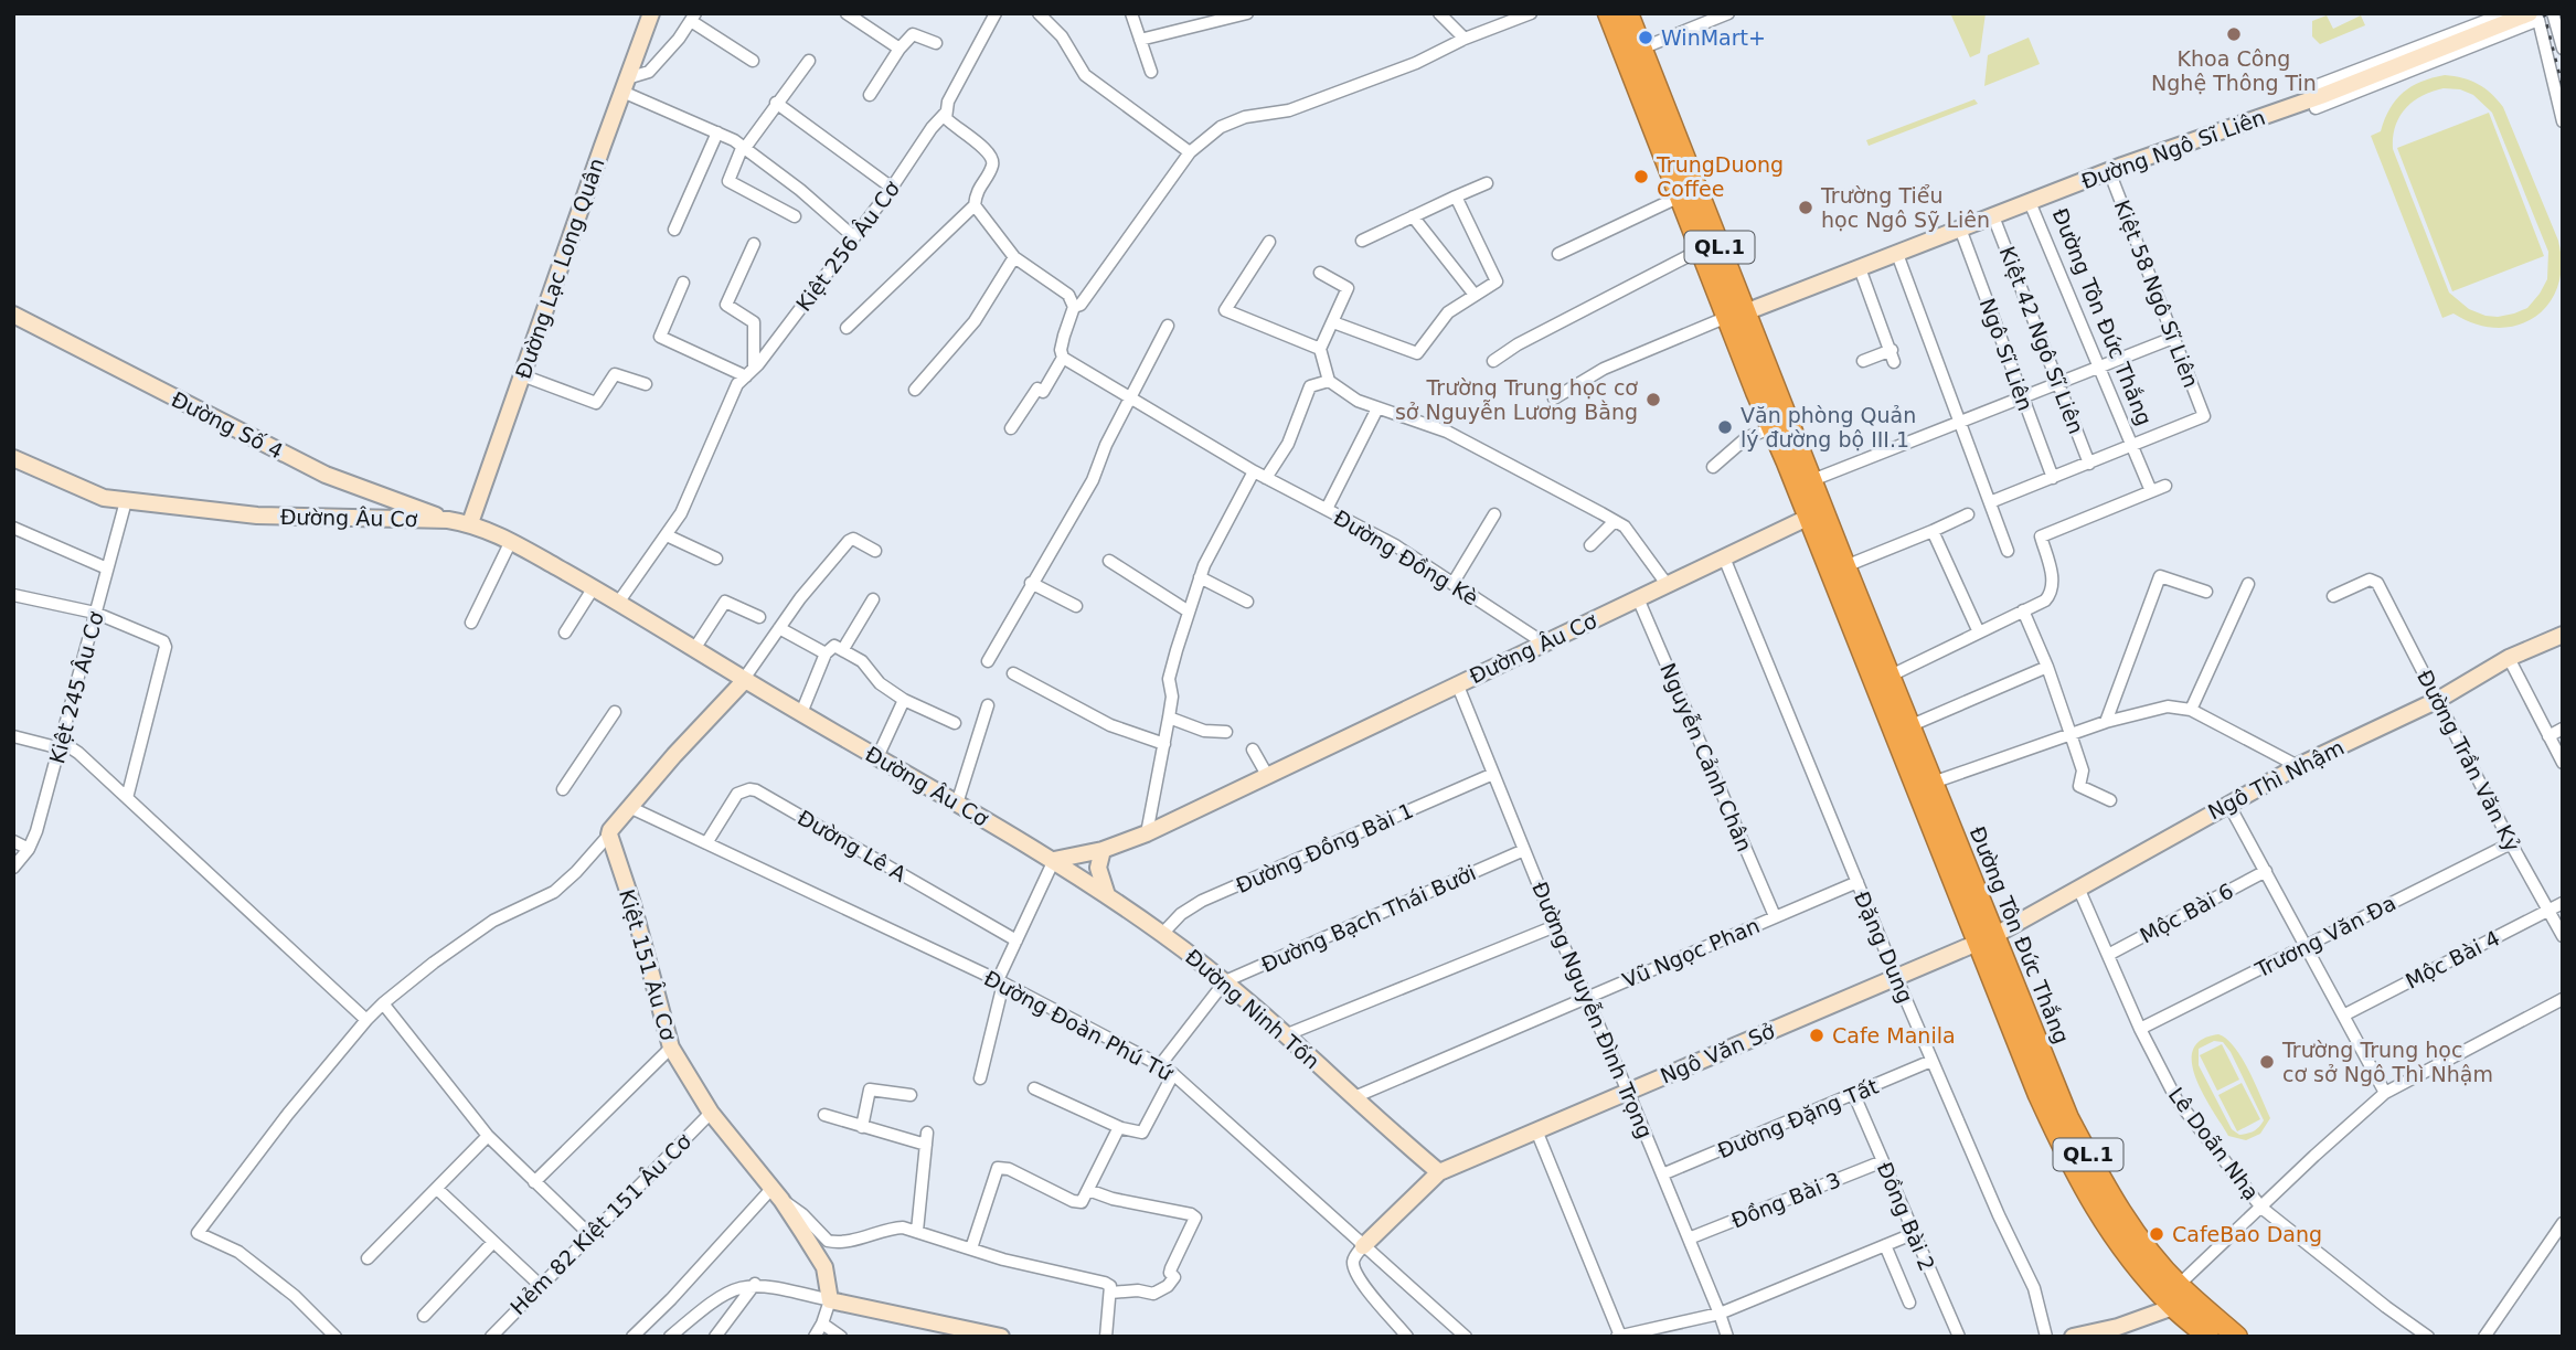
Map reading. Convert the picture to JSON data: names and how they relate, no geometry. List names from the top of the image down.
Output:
{
  "streets": {
    "highway": ["QL.1", "Đường Tôn Đức Thắng"],
    "street": [
      "Đường Ngô Sĩ Liên",
      "Kiệt 256 Âu Cơ",
      "Đường Lạc Long Quân",
      "Kiệt 58 Ngô Sĩ Liên",
      "Kiệt 42 Ngô Sĩ Liên",
      "Ngô Sĩ Liên",
      "Đường Số 4",
      "Đường Âu Cơ",
      "Đường Đồng Kè",
      "Kiệt 245 Âu Cơ",
      "Nguyễn Cảnh Chân",
      "Đường Trần Văn Kỷ",
      "Ngô Thì Nhậm",
      "Đường Lê A",
      "Đường Đồng Bài 1",
      "Mộc Bài 6",
      "Đường Bạch Thái Bưởi",
      "Trương Văn Đa",
      "Đặng Dung",
      "Vũ Ngọc Phan",
      "Mộc Bài 4",
      "Kiệt 151 Âu Cơ",
      "Đường Ninh Tốn",
      "Đường Nguyễn Đình Trọng",
      "Đường Đoàn Phú Tứ",
      "Ngô Văn Sở",
      "Đường Đặng Tất",
      "Lê Doãn Nhạ",
      "Đồng Bài 3",
      "Đồng Bài 2",
      "Hẻm 82 Kiệt 151 Âu Cơ"
    ]
  },
  "crossings": [
    ["Đường Ngô Sĩ Liên", "QL.1"],
    ["Đường Ngô Sĩ Liên", "Kiệt 58 Ngô Sĩ Liên"],
    ["Đường Ngô Sĩ Liên", "Đường Tôn Đức Thắng"],
    ["Đường Ngô Sĩ Liên", "Kiệt 42 Ngô Sĩ Liên"],
    ["Đường Ngô Sĩ Liên", "Ngô Sĩ Liên"],
    ["Kiệt 256 Âu Cơ", "Đường Âu Cơ"],
    ["QL.1", "Đường Tôn Đức Thắng"],
    ["QL.1", "Đường Âu Cơ"],
    ["Đường Lạc Long Quân", "Đường Âu Cơ"],
    ["Kiệt 58 Ngô Sĩ Liên", "Đường Tôn Đức Thắng"],
    ["Đường Tôn Đức Thắng", "Đường Âu Cơ"],
    ["Đường Tôn Đức Thắng", "Ngô Thì Nhậm"],
    ["Đường Tôn Đức Thắng", "Ngô Văn Sở"],
    ["Đường Số 4", "Đường Âu Cơ"],
    ["Đường Âu Cơ", "Đường Đồng Kè"],
    ["Đường Âu Cơ", "Kiệt 245 Âu Cơ"],
    ["Đường Âu Cơ", "Nguyễn Cảnh Chân"],
    ["Đường Âu Cơ", "Đặng Dung"],
    ["Đường Âu Cơ", "Đường Ninh Tốn"],
    ["Đường Âu Cơ", "Đường Nguyễn Đình Trọng"],
    ["Nguyễn Cảnh Chân", "Vũ Ngọc Phan"],
    ["Đường Trần Văn Kỷ", "Ngô Thì Nhậm"],
    ["Đường Trần Văn Kỷ", "Trương Văn Đa"],
    ["Đường Trần Văn Kỷ", "Mộc Bài 4"],
    ["Ngô Thì Nhậm", "Ngô Văn Sở"],
    ["Ngô Thì Nhậm", "Lê Doãn Nhạ"],
    ["Đường Lê A", "Đường Đoàn Phú Tứ"],
    ["Đường Đồng Bài 1", "Đường Ninh Tốn"],
    ["Đường Đồng Bài 1", "Đường Nguyễn Đình Trọng"],
    ["Mộc Bài 6", "Lê Doãn Nhạ"],
    ["Đường Bạch Thái Bưởi", "Đường Ninh Tốn"],
    ["Đường Bạch Thái Bưởi", "Đường Nguyễn Đình Trọng"],
    ["Đường Bạch Thái Bưởi", "Đường Đoàn Phú Tứ"],
    ["Trương Văn Đa", "Lê Doãn Nhạ"],
    ["Đặng Dung", "Vũ Ngọc Phan"],
    ["Đặng Dung", "Ngô Văn Sở"],
    ["Đặng Dung", "Đường Đặng Tất"],
    ["Vũ Ngọc Phan", "Đường Ninh Tốn"],
    ["Vũ Ngọc Phan", "Đường Nguyễn Đình Trọng"],
    ["Kiệt 151 Âu Cơ", "Hẻm 82 Kiệt 151 Âu Cơ"],
    ["Đường Ninh Tốn", "Ngô Văn Sở"],
    ["Đường Nguyễn Đình Trọng", "Ngô Văn Sở"],
    ["Đường Nguyễn Đình Trọng", "Đường Đặng Tất"],
    ["Đường Nguyễn Đình Trọng", "Đồng Bài 3"],
    ["Đường Đặng Tất", "Đồng Bài 2"],
    ["Đồng Bài 3", "Đồng Bài 2"]
  ],
  "places": [
    "Khoa Công Nghệ Thông Tin",
    "WinMart+",
    "TrungDuong Coffee",
    "Trường Tiểu học Ngô Sỹ Liên",
    "Trường Trung học cơ sở Nguyễn Lương Bằng",
    "Văn phòng Quản lý đường bộ III.1",
    "Cafe Manila",
    "Trường Trung học cơ sở Ngô Thì Nhậm",
    "CafeBao Dang"
  ]
}
